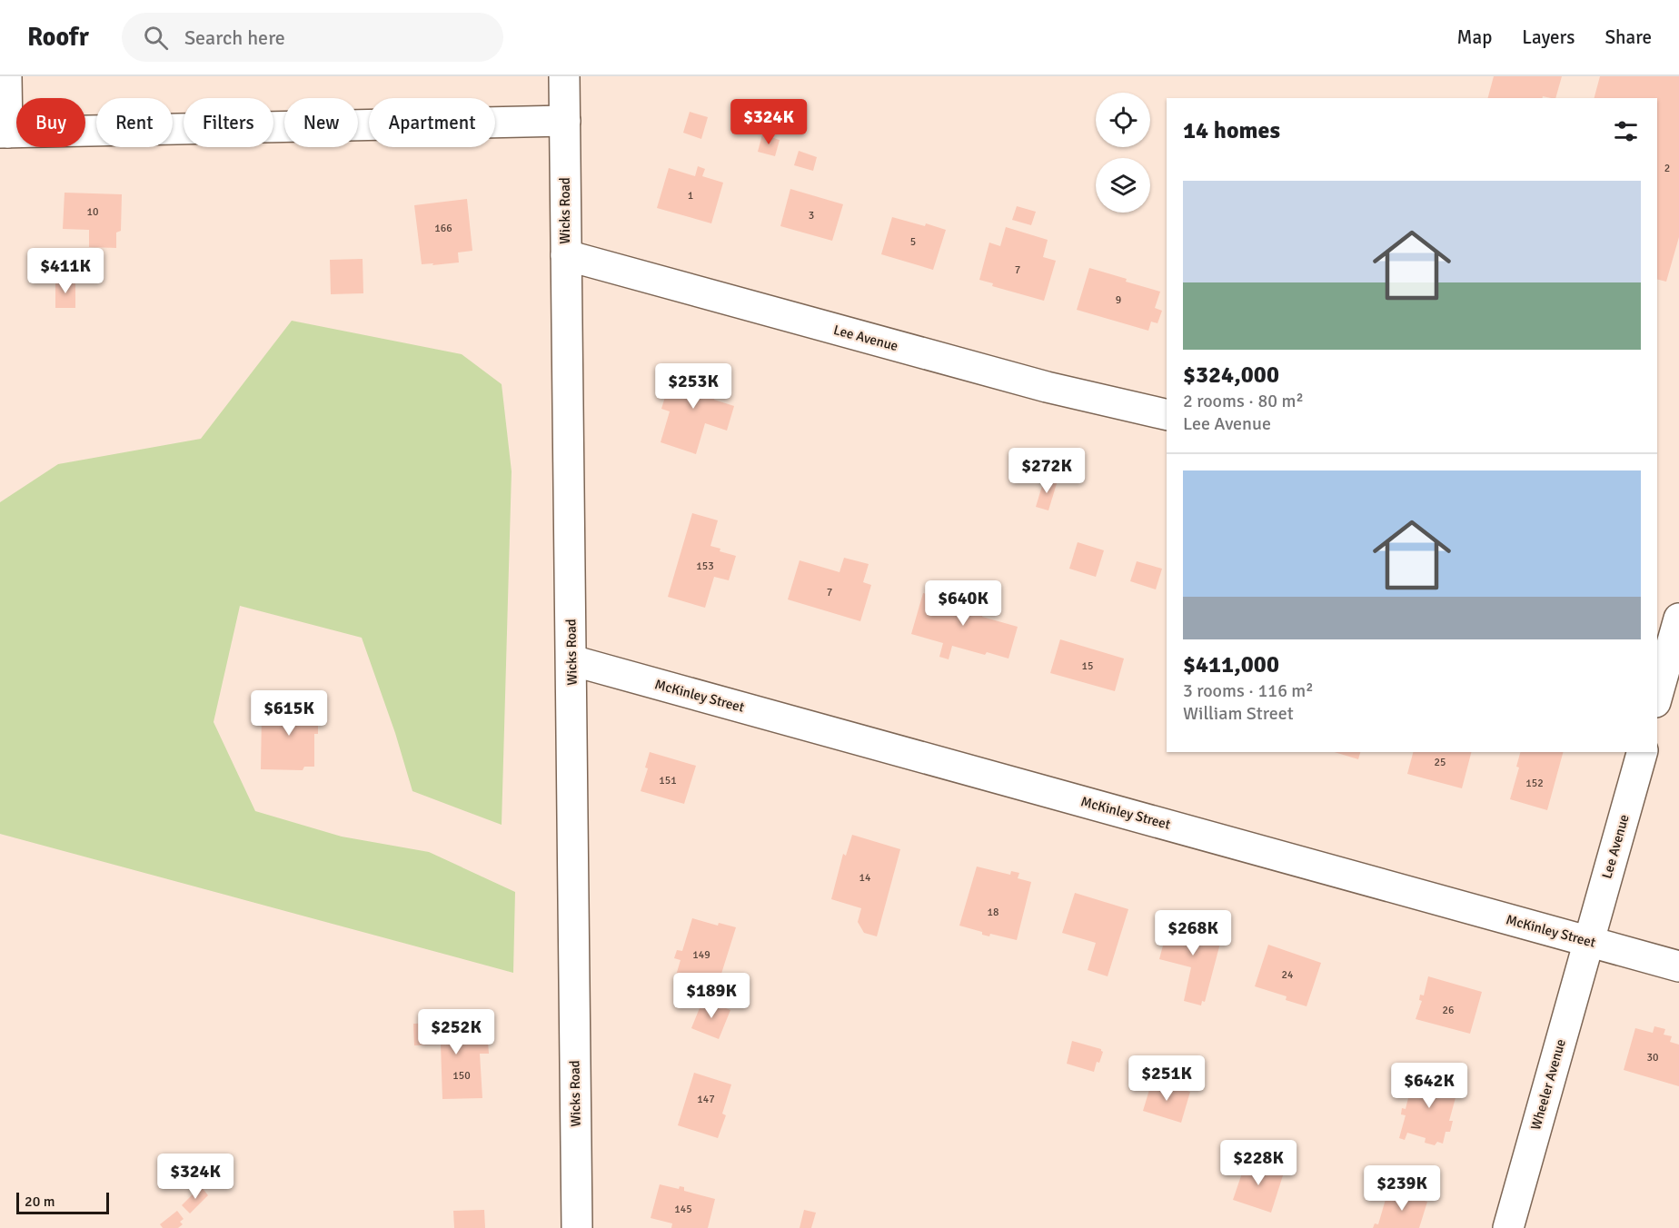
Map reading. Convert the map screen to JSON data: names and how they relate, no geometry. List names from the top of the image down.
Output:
{
  "streets": {
    "street": [
      "Wicks Road",
      "Lee Avenue",
      "McKinley Street",
      "Wheeler Avenue"
    ]
  },
  "crossings": [
    ["Wicks Road", "Lee Avenue"],
    ["Wicks Road", "McKinley Street"],
    ["Lee Avenue", "McKinley Street"],
    ["Lee Avenue", "Wheeler Avenue"],
    ["McKinley Street", "Wheeler Avenue"]
  ],
  "house_numbers": [
    "2",
    "1",
    "10",
    "3",
    "166",
    "5",
    "7",
    "9",
    "153",
    "7",
    "15",
    "25",
    "151",
    "152",
    "14",
    "18",
    "149",
    "24",
    "26",
    "30",
    "150",
    "147",
    "145"
  ],
  "scale_bar": "20 m",
  "page": {
    "header": "Roofr",
    "search": "Search here",
    "nav": ["Map", "Layers", "Share"],
    "chip": [
      "Buy",
      "Rent",
      "Filters",
      "New",
      "Apartment"
    ],
    "heading": "14 homes",
    "price": [
      "$324K",
      "$411K",
      "$253K",
      "$272K",
      "$640K",
      "$615K",
      "$268K",
      "$189K",
      "$252K",
      "$251K",
      "$642K",
      "$228K",
      "$324K",
      "$239K"
    ],
    "list": [
      {
        "name": "$324,000",
        "note": "2 rooms · 80 m² · Lee Avenue"
      },
      {
        "name": "$411,000",
        "note": "3 rooms · 116 m² · William Street"
      }
    ],
    "scale": "20 m"
  }
}
